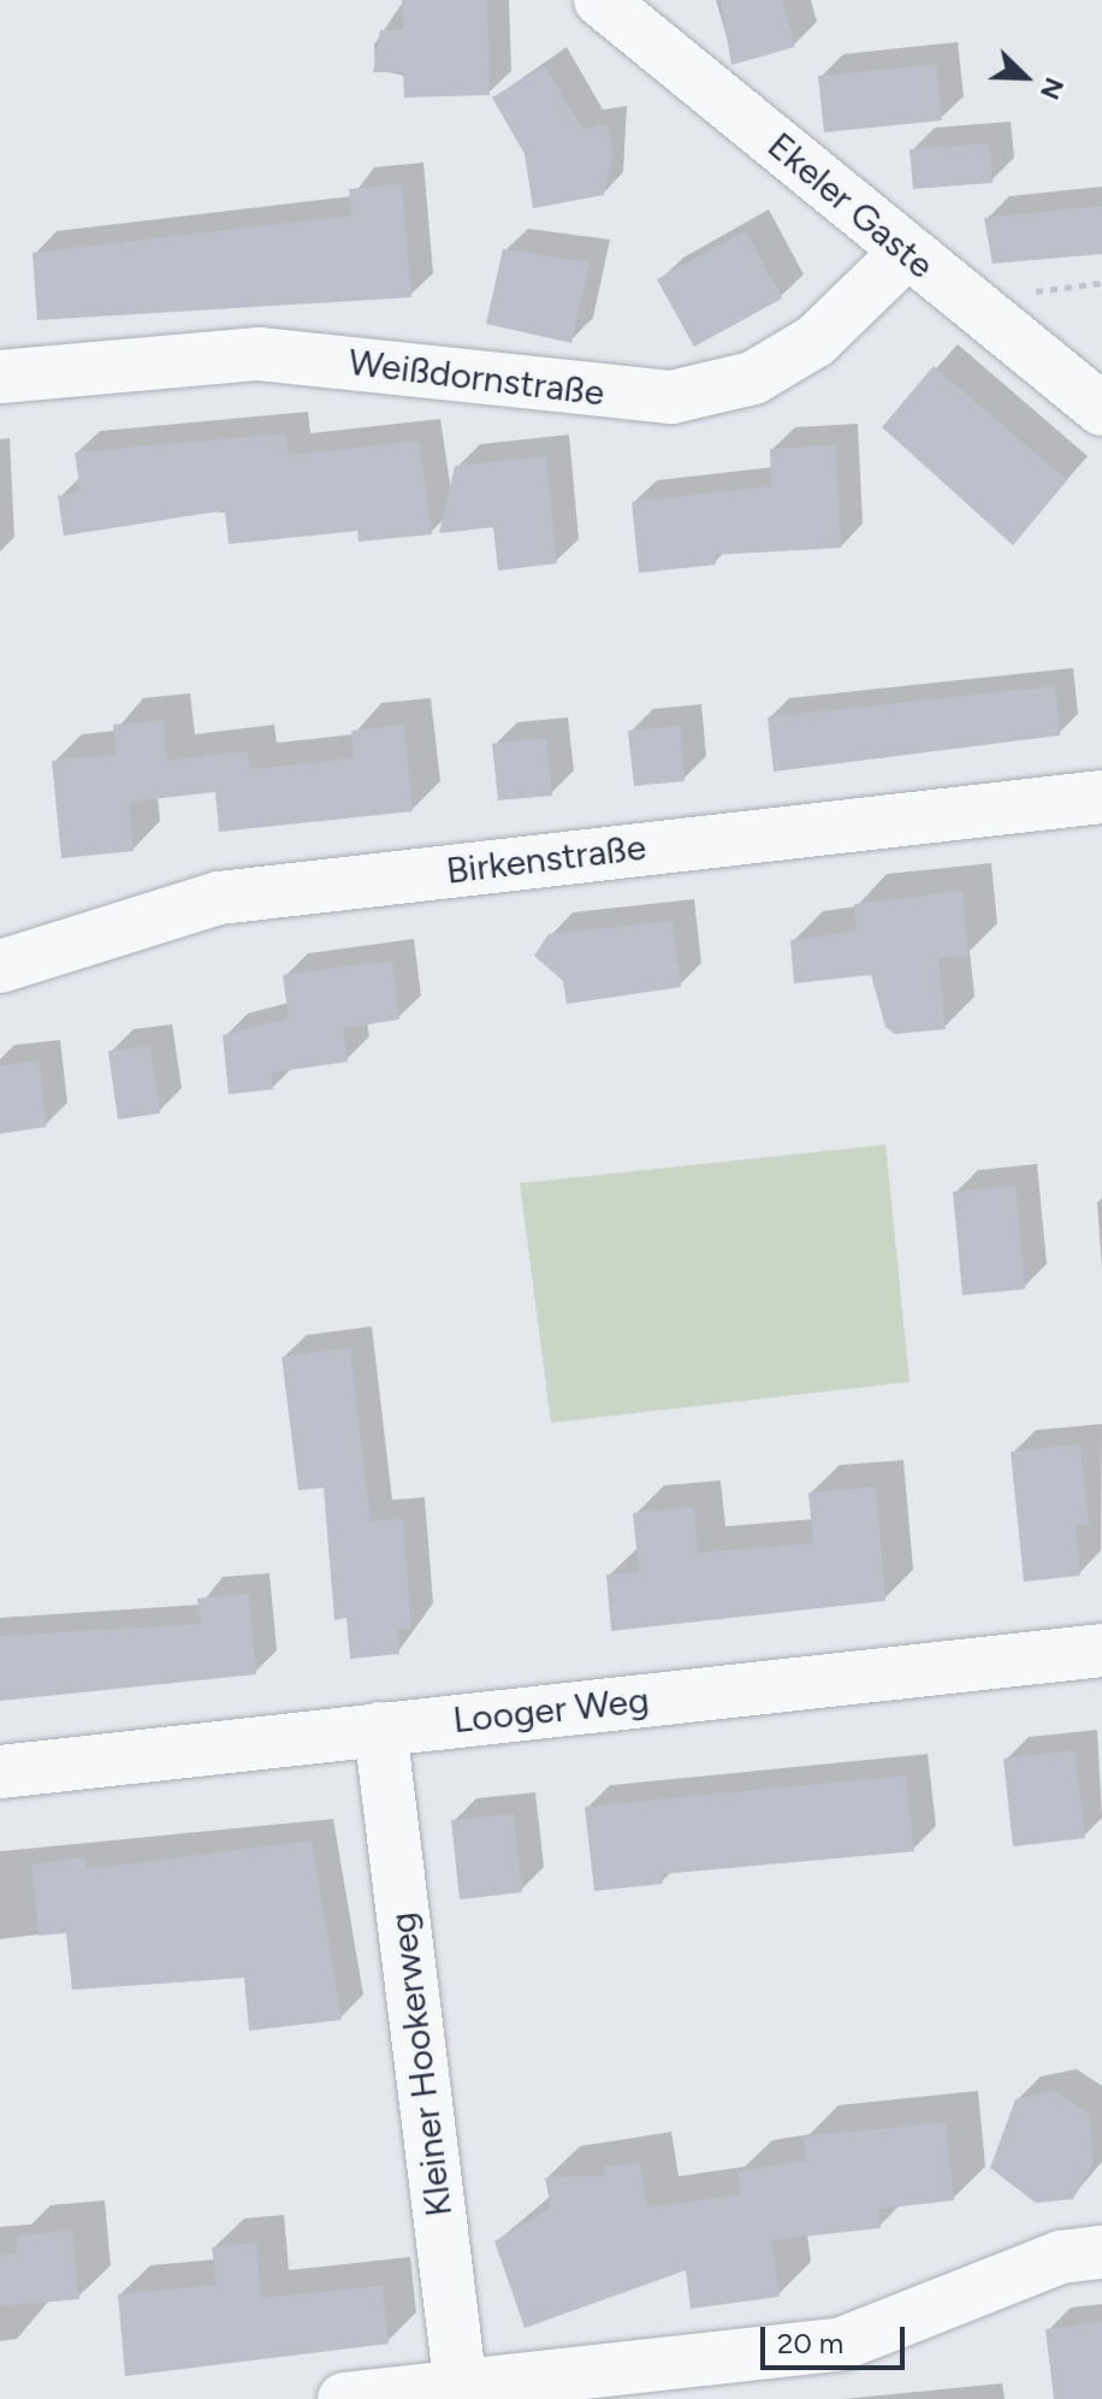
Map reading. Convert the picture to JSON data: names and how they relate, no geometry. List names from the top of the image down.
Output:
{
  "streets": {
    "street": [
      "Ekeler Gaste",
      "Weißdornstraße",
      "Birkenstraße",
      "Looger Weg",
      "Kleiner Hookerweg"
    ]
  },
  "crossings": [
    ["Ekeler Gaste", "Weißdornstraße"],
    ["Looger Weg", "Kleiner Hookerweg"]
  ],
  "scale_bar": "20 m",
  "north": "bottom right"
}
